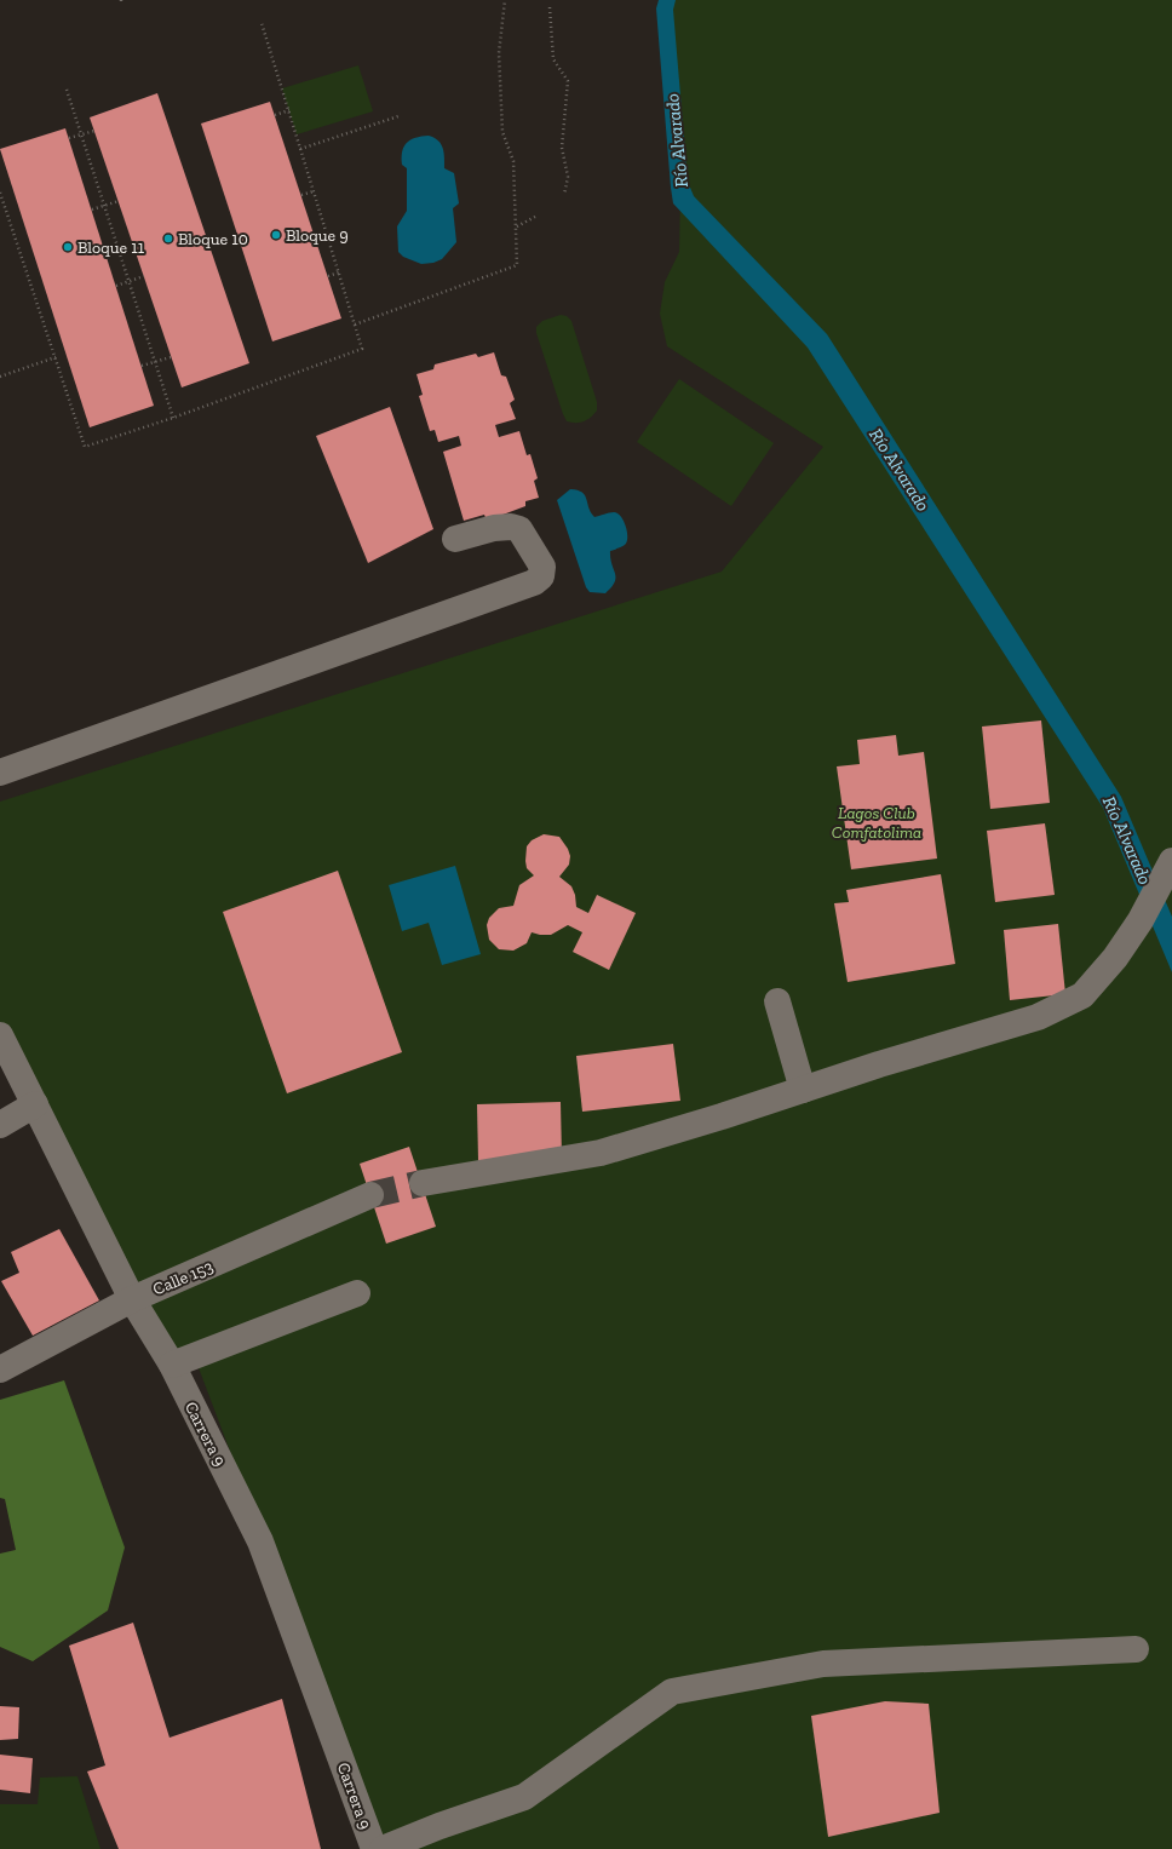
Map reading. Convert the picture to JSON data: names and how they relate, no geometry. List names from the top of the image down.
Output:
{
  "streets": {
    "street": ["Calle 153", "Carrera 9"]
  },
  "crossings": [
    ["Calle 153", "Carrera 9"]
  ],
  "water": ["Río Alvarado"],
  "parks": ["Lagos Club Comfatolima"],
  "places": ["Bloque 9", "Bloque 10", "Bloque 11"]
}
